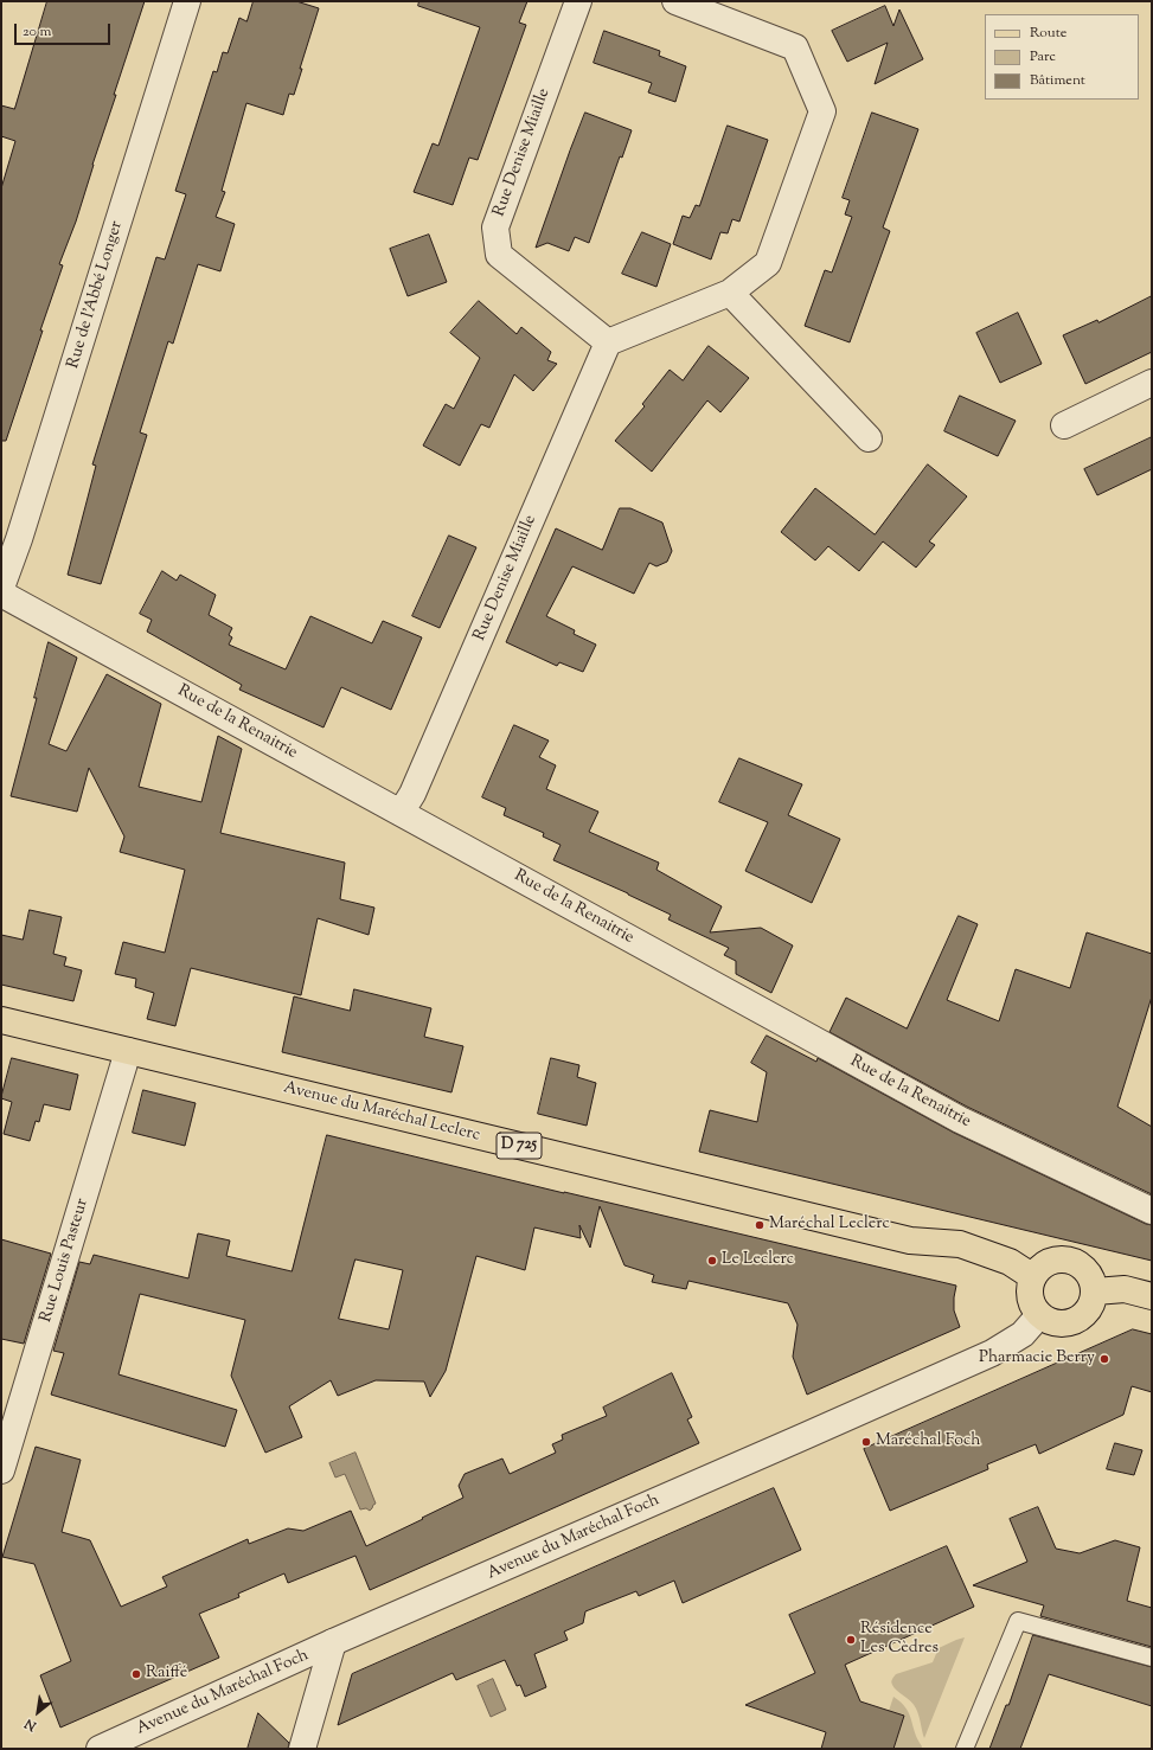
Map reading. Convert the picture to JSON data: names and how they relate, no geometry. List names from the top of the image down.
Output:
{
  "streets": {
    "main road": ["Avenue du Maréchal Leclerc", "D 725"],
    "street": [
      "Rue Denise Miaille",
      "Rue de l’Abbé Longer",
      "Rue de la Renaitrie",
      "Rue Louis Pasteur",
      "Avenue du Maréchal Foch"
    ]
  },
  "crossings": [
    ["Rue Denise Miaille", "Rue de la Renaitrie"],
    ["Avenue du Maréchal Leclerc", "Rue Louis Pasteur"],
    ["Avenue du Maréchal Leclerc", "Avenue du Maréchal Foch"]
  ],
  "places": [
    "Maréchal Leclerc",
    "Le Leclerc",
    "Pharmacie Berry",
    "Maréchal Foch",
    "Résidence Les Cèdres",
    "Raiffé"
  ],
  "legend": ["Route", "Parc", "Bâtiment"],
  "scale_bar": "20 m",
  "north": "bottom left"
}
